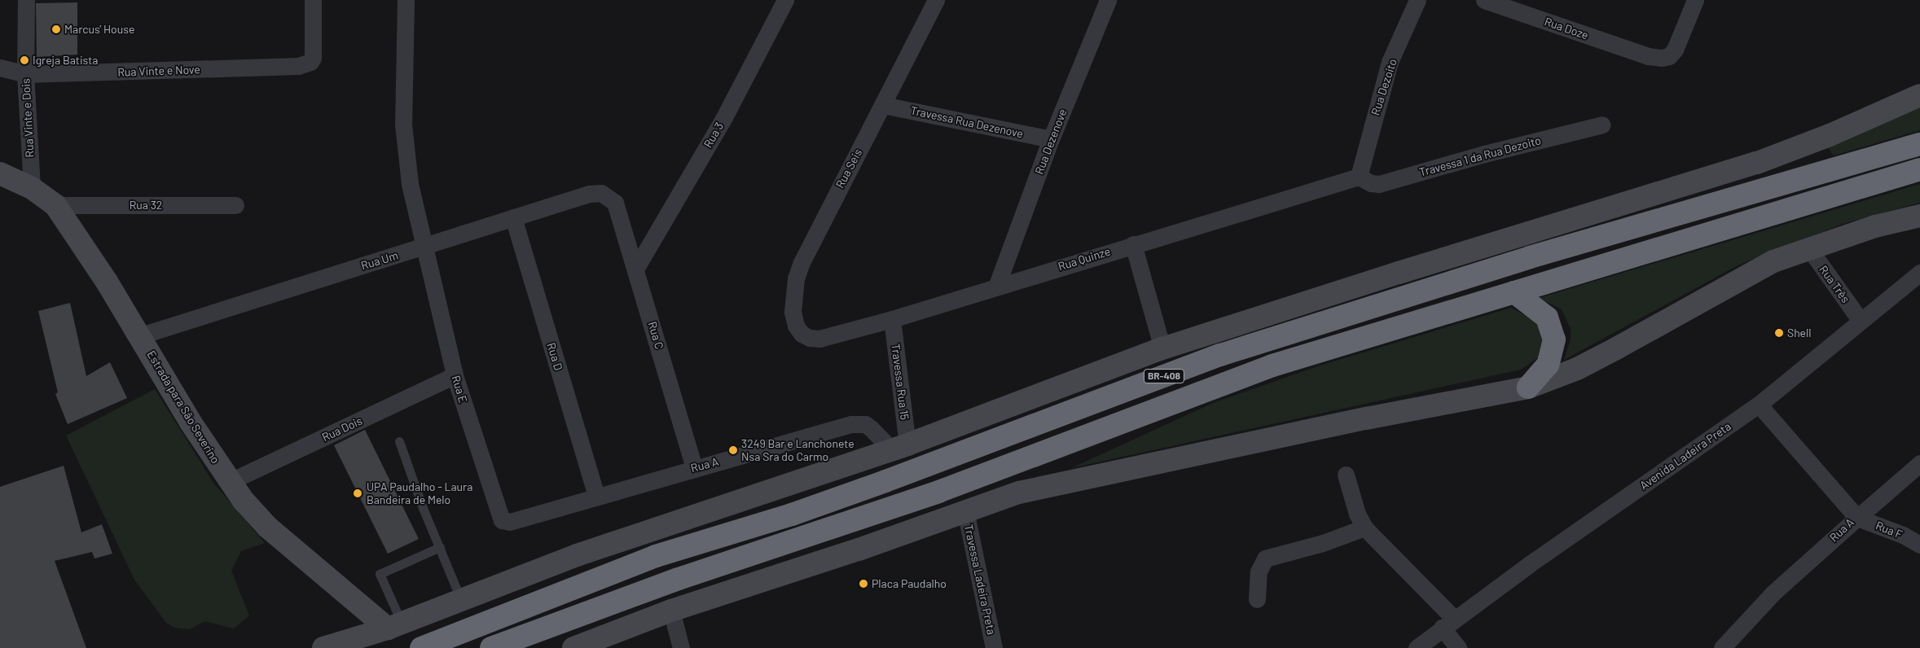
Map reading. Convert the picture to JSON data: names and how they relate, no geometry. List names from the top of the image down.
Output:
{
  "streets": {
    "highway": ["BR-408"],
    "main road": ["Estrada para São Severino"],
    "street": [
      "Rua Doze",
      "Rua Vinte e Nove",
      "Rua Dezoito",
      "Rua Vinte e Dois",
      "Travessa Rua Dezenove",
      "Rua 3",
      "Rua Dezenove",
      "Travessa 1 da Rua Dezoito",
      "Rua Seis",
      "Rua 32",
      "Rua Quinze",
      "Rua Um",
      "Rua Três",
      "Rua C",
      "Rua D",
      "Travessa Rua 15",
      "Rua E",
      "Rua Dois",
      "Avenida Ladeira Preta",
      "Rua A",
      "Rua F",
      "Travessa Ladeira Preta"
    ]
  },
  "crossings": [
    ["Rua Vinte e Nove", "Rua Vinte e Dois"],
    ["Rua Dezoito", "Travessa 1 da Rua Dezoito"],
    ["Rua Dezoito", "Rua Quinze"],
    ["Rua Vinte e Dois", "Estrada para São Severino"],
    ["Travessa Rua Dezenove", "Rua Dezenove"],
    ["Travessa Rua Dezenove", "Rua Seis"],
    ["Rua 3", "Rua C"],
    ["Rua Dezenove", "Rua Quinze"],
    ["Travessa 1 da Rua Dezoito", "Rua Quinze"],
    ["Rua Seis", "Rua Quinze"],
    ["Rua 32", "Estrada para São Severino"],
    ["Rua Quinze", "Travessa Rua 15"],
    ["Rua Um", "Rua C"],
    ["Rua Um", "Rua D"],
    ["Rua Um", "Rua E"],
    ["Rua Um", "Estrada para São Severino"],
    ["Rua Três", "Avenida Ladeira Preta"],
    ["Rua C", "Rua A"],
    ["Rua D", "Rua A"],
    ["Travessa Rua 15", "Rua A"],
    ["Rua E", "Rua Dois"],
    ["Rua E", "Rua A"],
    ["Estrada para São Severino", "Rua Dois"],
    ["Avenida Ladeira Preta", "Rua A"],
    ["Rua A", "Rua F"]
  ],
  "places": [
    "Marcus' House",
    "Igreja Batista",
    "Shell",
    "3249 Bar e Lanchonete Nsa Sra do Carmo",
    "UPA Paudalho - Laura Bandeira de Melo",
    "Placa Paudalho"
  ]
}
